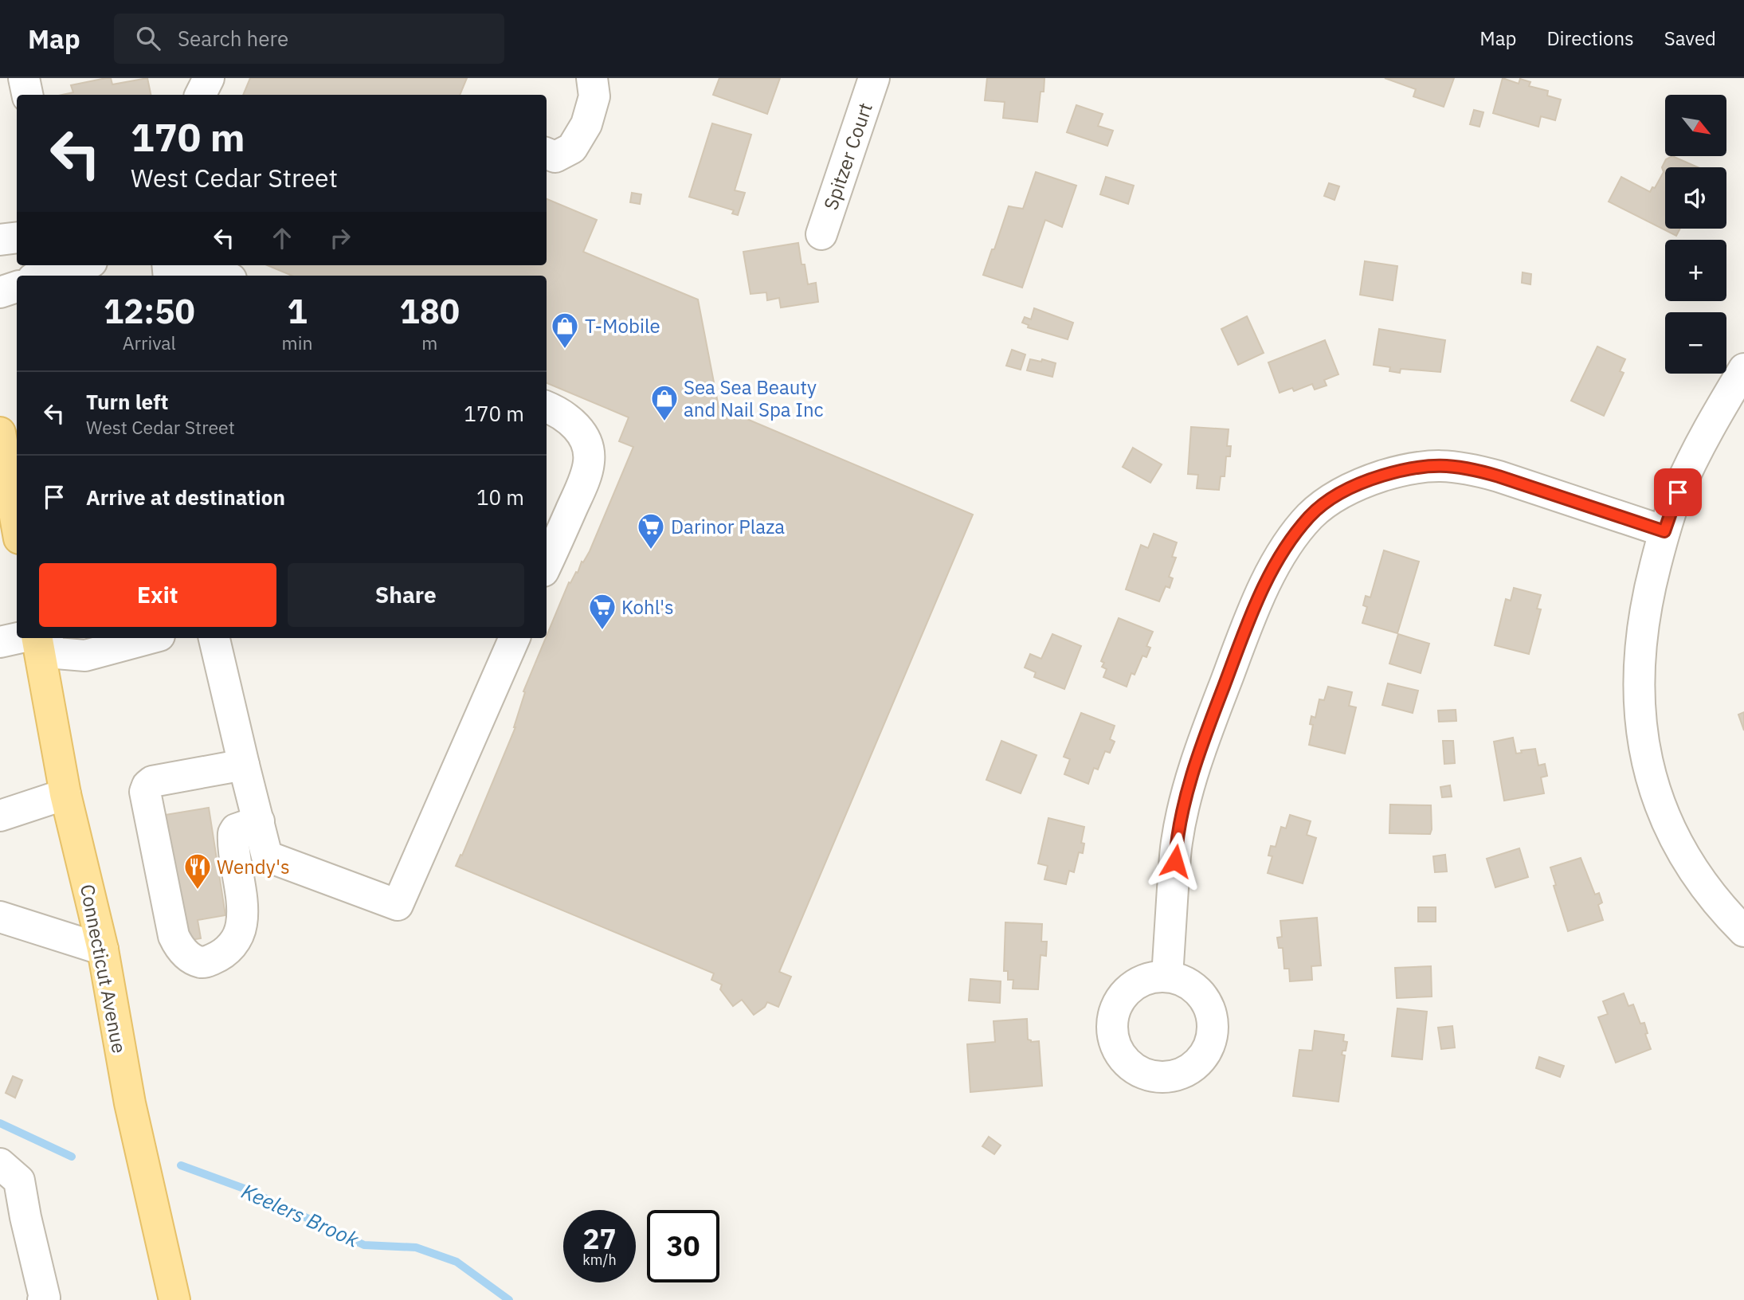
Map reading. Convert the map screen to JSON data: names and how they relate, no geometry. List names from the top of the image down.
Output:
{
  "streets": {
    "main road": ["Connecticut Avenue"],
    "street": ["Spitzer Court"]
  },
  "water": ["Keelers Brook"],
  "places": {
    "shop": ["T-Mobile", "Sea Sea Beauty and Nail Spa Inc"],
    "supermarket": ["Darinor Plaza", "Kohl's"],
    "restaurant": ["Wendy's"]
  },
  "north": "bottom right",
  "page": {
    "header": "Map",
    "search": "Search here",
    "nav": ["Map", "Directions", "Saved"],
    "map_buttons": ["+", "−"],
    "turn": ["170 m", "West Cedar Street"],
    "eta": [
      "12:50",
      "Arrival",
      "1",
      "min",
      "180",
      "m"
    ],
    "list": [
      {
        "name": "Turn left",
        "note": "West Cedar Street",
        "value": "170 m"
      },
      {
        "name": "Arrive at destination",
        "value": "10 m"
      }
    ],
    "buttons": ["Exit", "Share"],
    "speed": "27 km/h",
    "limit": "30"
  }
}
